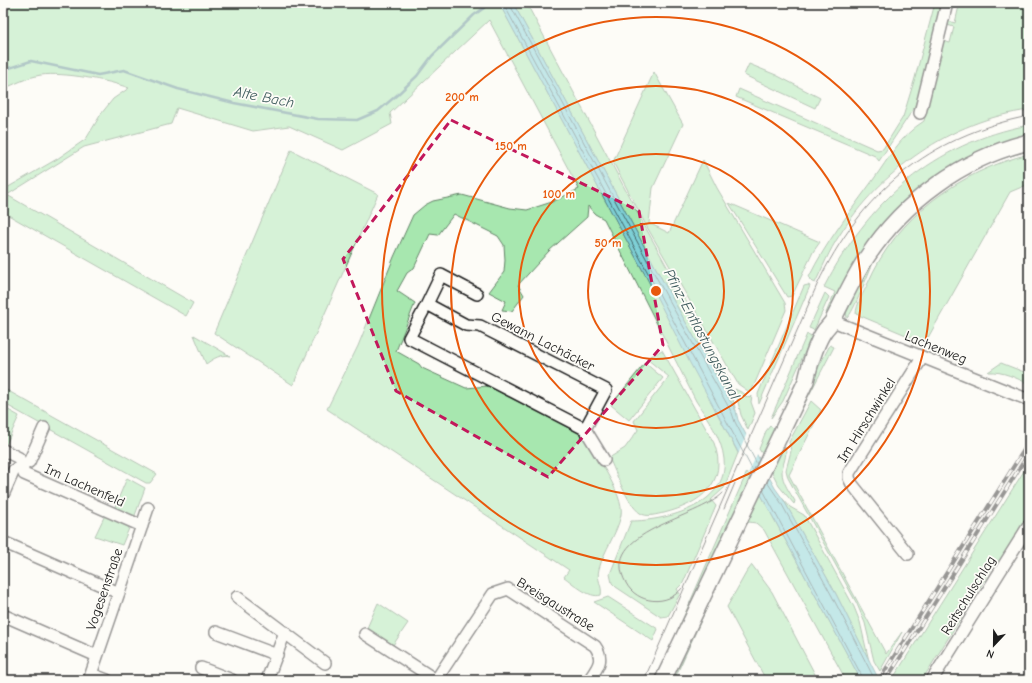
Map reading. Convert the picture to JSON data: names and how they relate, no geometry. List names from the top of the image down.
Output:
{
  "streets": {
    "street": [
      "Gewann Lachäcker",
      "Lachenweg",
      "Im Hirschwinkel",
      "Im Lachenfeld",
      "Vogesenstraße",
      "Reitschulschlag",
      "Breisgaustraße"
    ]
  },
  "crossings": [
    ["Lachenweg", "Im Hirschwinkel"],
    ["Im Lachenfeld", "Vogesenstraße"]
  ],
  "water": ["Alte Bach", "Pfinz-Entlastungskanal"],
  "north": "bottom",
  "rings": [
    "200 m",
    "150 m",
    "100 m",
    "50 m"
  ]
}
